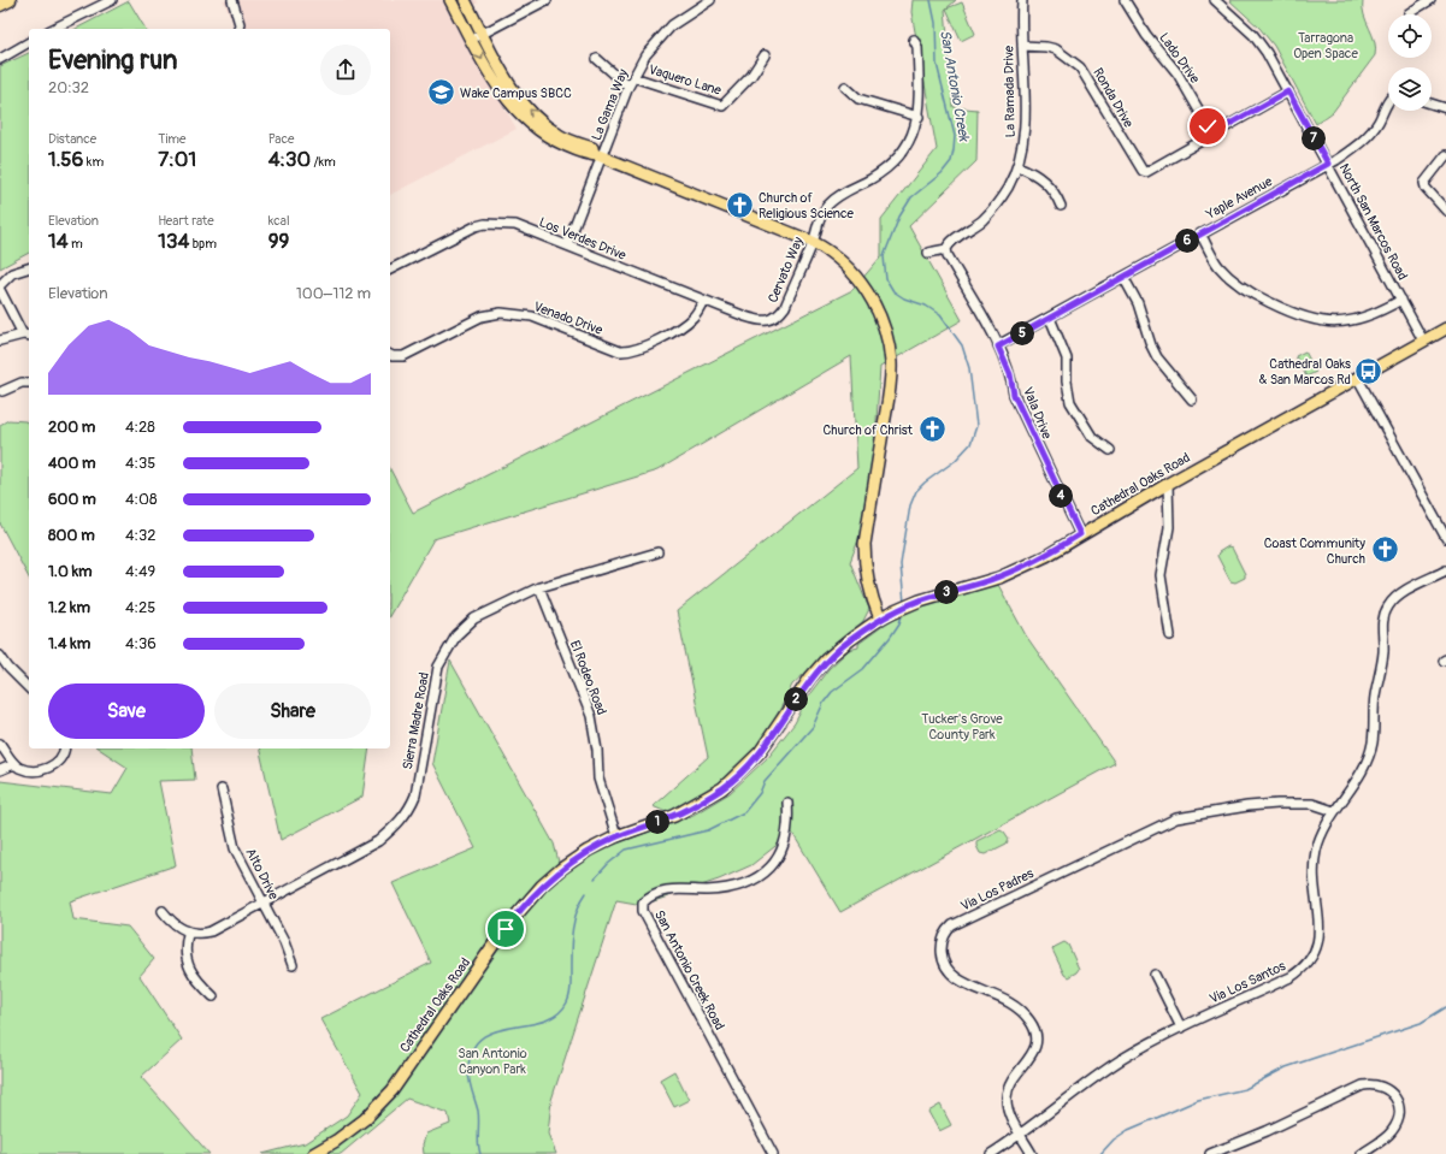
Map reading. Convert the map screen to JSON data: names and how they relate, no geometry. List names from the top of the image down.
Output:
{
  "streets": {
    "main road": ["Cathedral Oaks Road"],
    "street": [
      "Lado Drive",
      "Vaquero Lane",
      "La Ramada Drive",
      "Ronda Drive",
      "La Gama Way",
      "Yaple Avenue",
      "North San Marcos Road",
      "Los Verdes Drive",
      "Cervato Way",
      "Venado Drive",
      "Vala Drive",
      "El Rodeo Road",
      "Sierra Madre Road",
      "Alto Drive",
      "Via Los Padres",
      "San Antonio Creek Road",
      "Via Los Santos"
    ]
  },
  "crossings": [
    ["Lado Drive", "Ronda Drive"],
    ["Vaquero Lane", "La Gama Way"],
    ["La Ramada Drive", "Ronda Drive"],
    ["La Ramada Drive", "Vala Drive"],
    ["La Gama Way", "Los Verdes Drive"],
    ["Yaple Avenue", "North San Marcos Road"],
    ["Yaple Avenue", "Vala Drive"],
    ["North San Marcos Road", "Cathedral Oaks Road"],
    ["Los Verdes Drive", "Cervato Way"],
    ["Los Verdes Drive", "Venado Drive"],
    ["Vala Drive", "Cathedral Oaks Road"],
    ["Cathedral Oaks Road", "El Rodeo Road"],
    ["El Rodeo Road", "Sierra Madre Road"],
    ["Sierra Madre Road", "Alto Drive"],
    ["Via Los Padres", "Via Los Santos"]
  ],
  "water": ["San Antonio Creek"],
  "parks": ["Tarragona Open Space", "Tucker's Grove County Park", "San Antonio Canyon Park"],
  "places": {
    "school or university": ["Wake Campus SBCC"],
    "church": ["Church of Religious Science", "Church of Christ", "Coast Community Church"],
    "bus stop": ["Cathedral Oaks & San Marcos Rd"]
  },
  "page": {
    "heading": ["Evening run", "20:32"],
    "stats": [
      ["Distance", "1.56 km"],
      ["Time", "7:01"],
      ["Pace", "4:30 /km"],
      ["Elevation", "14 m"],
      ["Heart rate", "134 bpm"],
      ["kcal", "99"]
    ],
    "pins": [
      "7",
      "6",
      "5",
      "4",
      "3",
      "2",
      "1"
    ],
    "chart": ["Elevation", "100–112 m"],
    "list": [
      {
        "name": "200 m",
        "note": "4:28"
      },
      {
        "name": "400 m",
        "note": "4:35"
      },
      {
        "name": "600 m",
        "note": "4:08"
      },
      {
        "name": "800 m",
        "note": "4:32"
      },
      {
        "name": "1.0 km",
        "note": "4:49"
      },
      {
        "name": "1.2 km",
        "note": "4:25"
      },
      {
        "name": "1.4 km",
        "note": "4:36"
      }
    ],
    "buttons": ["Save", "Share"]
  }
}
